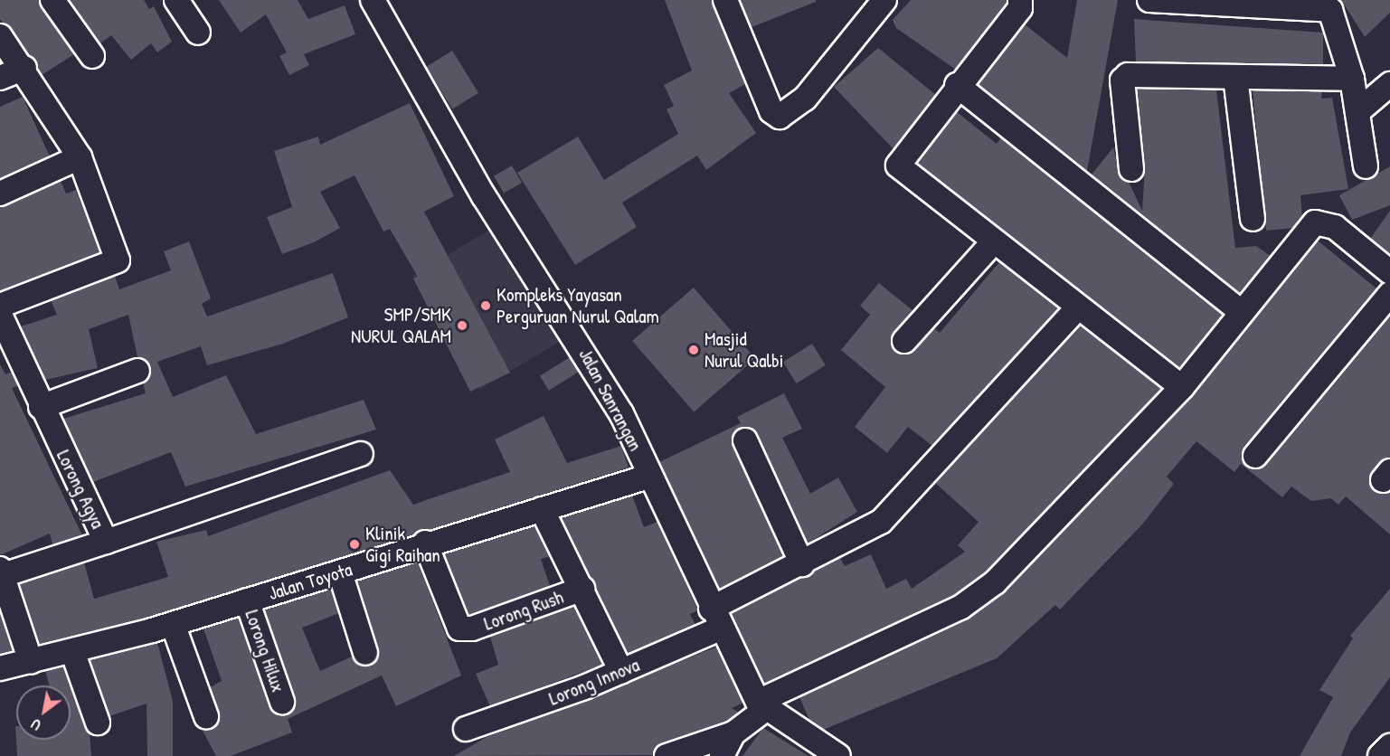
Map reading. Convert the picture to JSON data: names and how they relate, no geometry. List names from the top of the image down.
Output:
{
  "streets": {
    "street": [
      "Jalan Sanrangan",
      "Lorong Agya",
      "Jalan Toyota",
      "Lorong Rush",
      "Lorong Hilux",
      "Lorong Innova"
    ]
  },
  "crossings": [
    ["Jalan Sanrangan", "Jalan Toyota"],
    ["Jalan Sanrangan", "Lorong Innova"],
    ["Lorong Agya", "Jalan Toyota"],
    ["Jalan Toyota", "Lorong Rush"],
    ["Jalan Toyota", "Lorong Hilux"]
  ],
  "places": [
    "Kompleks Yayasan Perguruan Nurul Qalam",
    "SMP/SMK NURUL QALAM",
    "Masjid Nurul Qalbi",
    "Klinik Gigi Raihan"
  ],
  "north": "bottom left"
}
